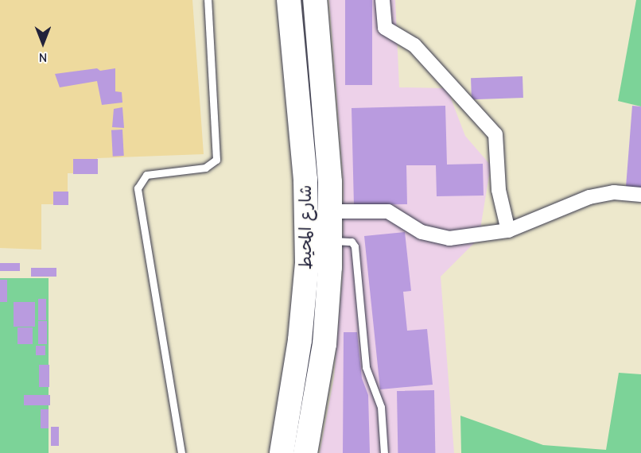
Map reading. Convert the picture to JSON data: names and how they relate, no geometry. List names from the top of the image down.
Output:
{
  "streets": {
    "highway": ["شارع المحيط"]
  },
  "north": "bottom"
}
